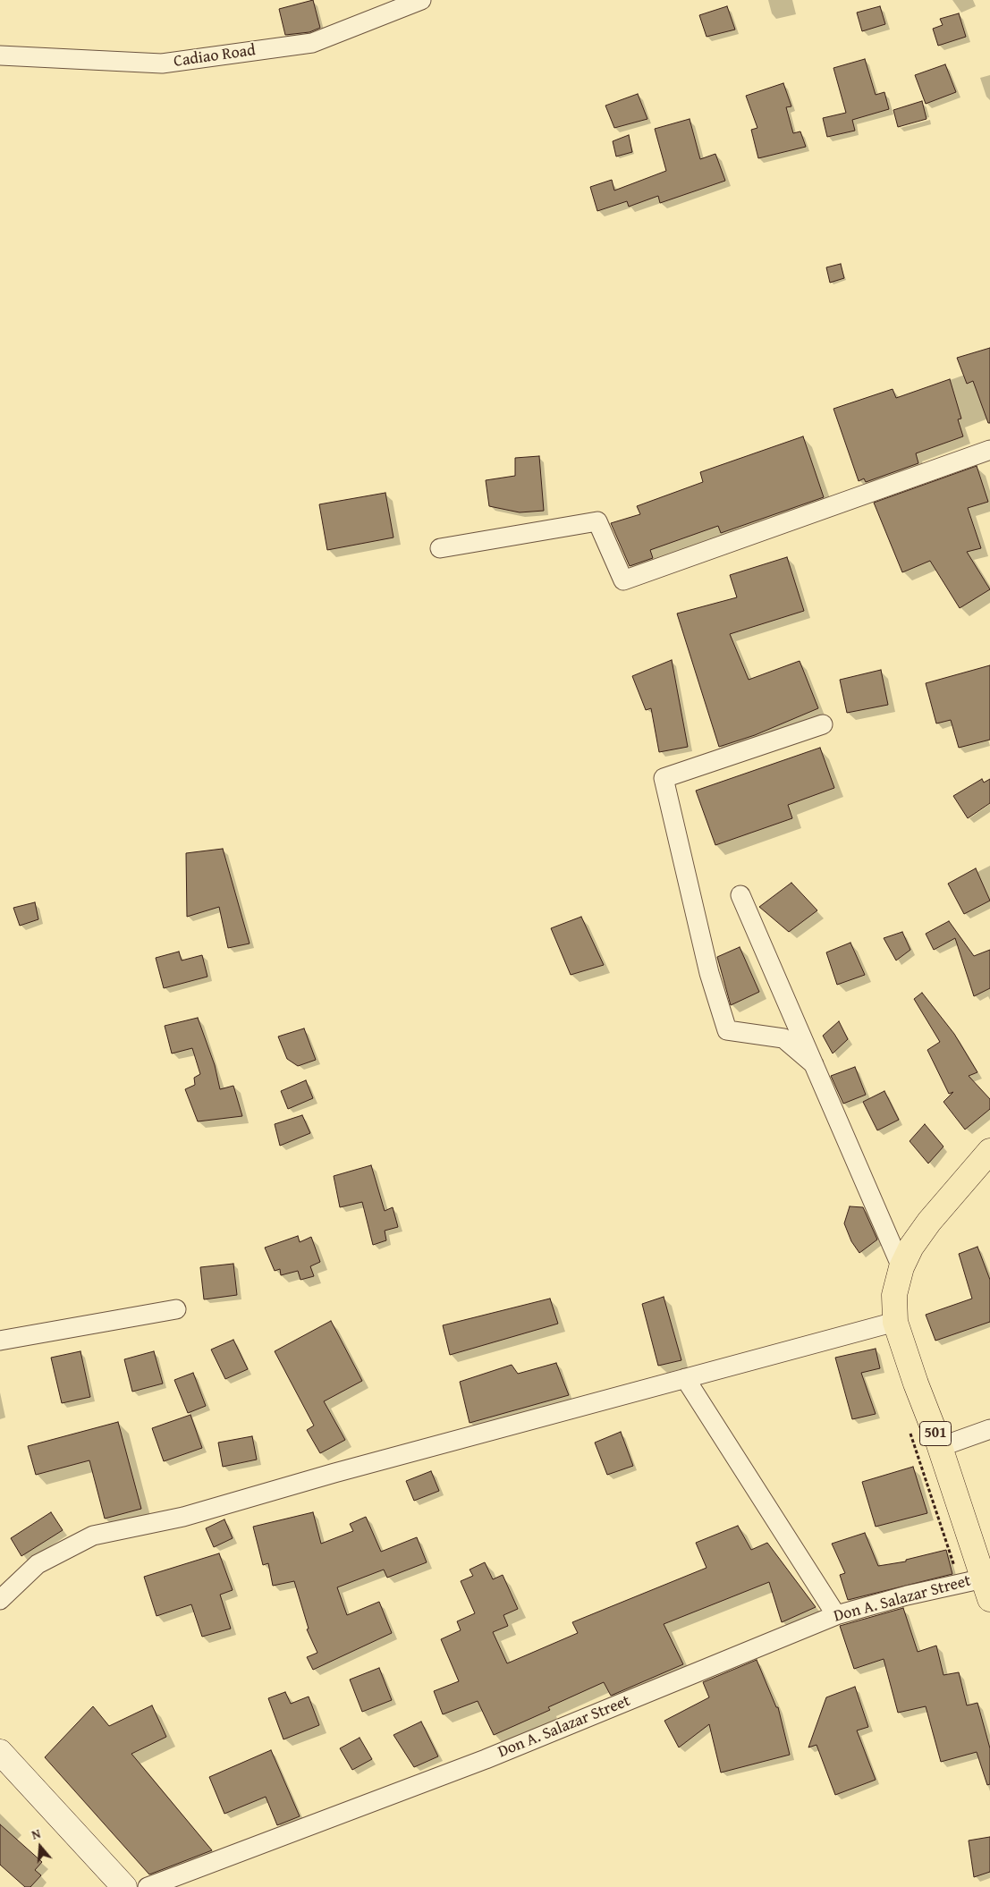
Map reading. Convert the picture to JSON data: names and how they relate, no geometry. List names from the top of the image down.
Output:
{
  "streets": {
    "main road": ["501"],
    "street": ["Cadiao Road", "Don A. Salazar Street"]
  },
  "crossings": [
    ["501", "Don A. Salazar Street"]
  ],
  "north": "top"
}
